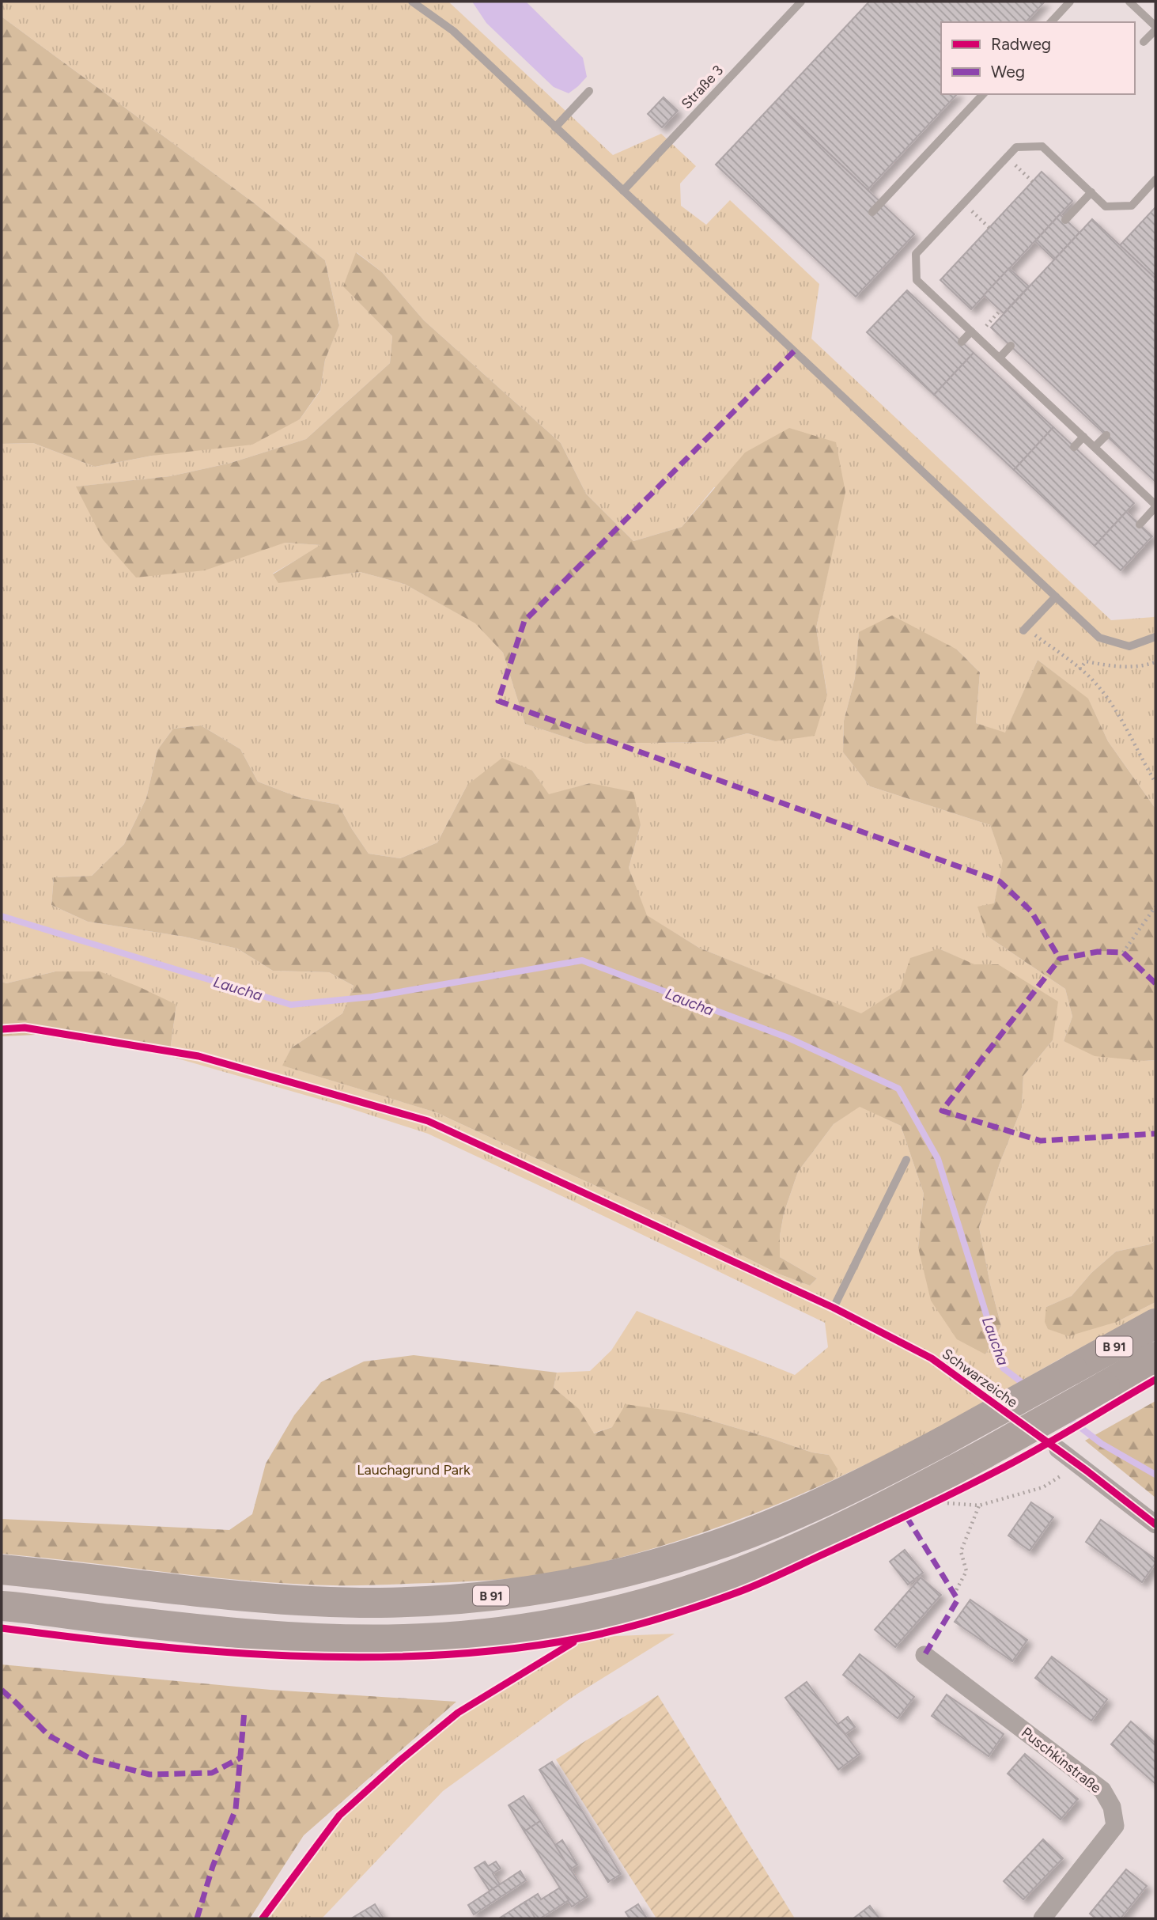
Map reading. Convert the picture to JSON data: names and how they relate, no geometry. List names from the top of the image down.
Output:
{
  "streets": {
    "highway": ["B 91"],
    "street": ["Schwarzeiche", "Puschkinstraße"],
    "lane": ["Straße 3"]
  },
  "water": ["Laucha"],
  "parks": ["Lauchagrund Park"],
  "legend": ["Radweg", "Weg"]
}
